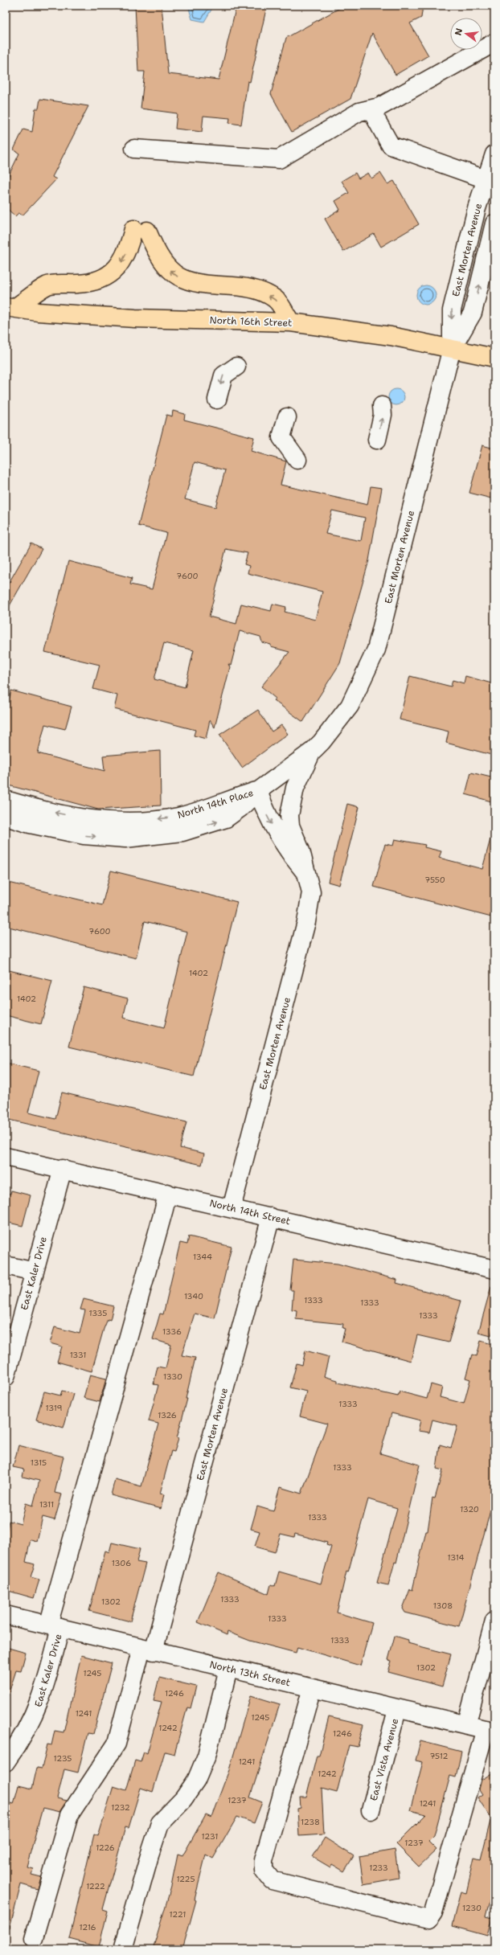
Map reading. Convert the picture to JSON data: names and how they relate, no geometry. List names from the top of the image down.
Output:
{
  "streets": {
    "main road": ["North 16th Street"],
    "street": [
      "East Morten Avenue",
      "North 14th Place",
      "North 14th Street",
      "East Kaler Drive",
      "North 13th Street",
      "East Vista Avenue"
    ]
  },
  "crossings": [
    ["East Morten Avenue", "North 16th Street"],
    ["East Morten Avenue", "North 14th Place"],
    ["East Morten Avenue", "North 14th Street"],
    ["East Morten Avenue", "North 13th Street"],
    ["North 14th Street", "East Kaler Drive"],
    ["East Kaler Drive", "North 13th Street"],
    ["North 13th Street", "East Vista Avenue"]
  ],
  "house_numbers": [
    "7600",
    "7550",
    "7600",
    "1402",
    "1402",
    "1344",
    "1340",
    "1333",
    "1333",
    "1335",
    "1333",
    "1336",
    "1331",
    "1330",
    "1333",
    "1319",
    "1326",
    "1315",
    "1333",
    "1311",
    "1320",
    "1333",
    "1314",
    "1306",
    "1333",
    "1302",
    "1308",
    "1333",
    "1333",
    "1302",
    "1245",
    "1246",
    "1241",
    "1245",
    "1242",
    "1246",
    "7512",
    "1235",
    "1241",
    "1242",
    "1237",
    "1241",
    "1232",
    "1238",
    "1231",
    "1237",
    "1226",
    "1233",
    "1225",
    "1222",
    "1230",
    "1221",
    "1216"
  ],
  "north": "left"
}
